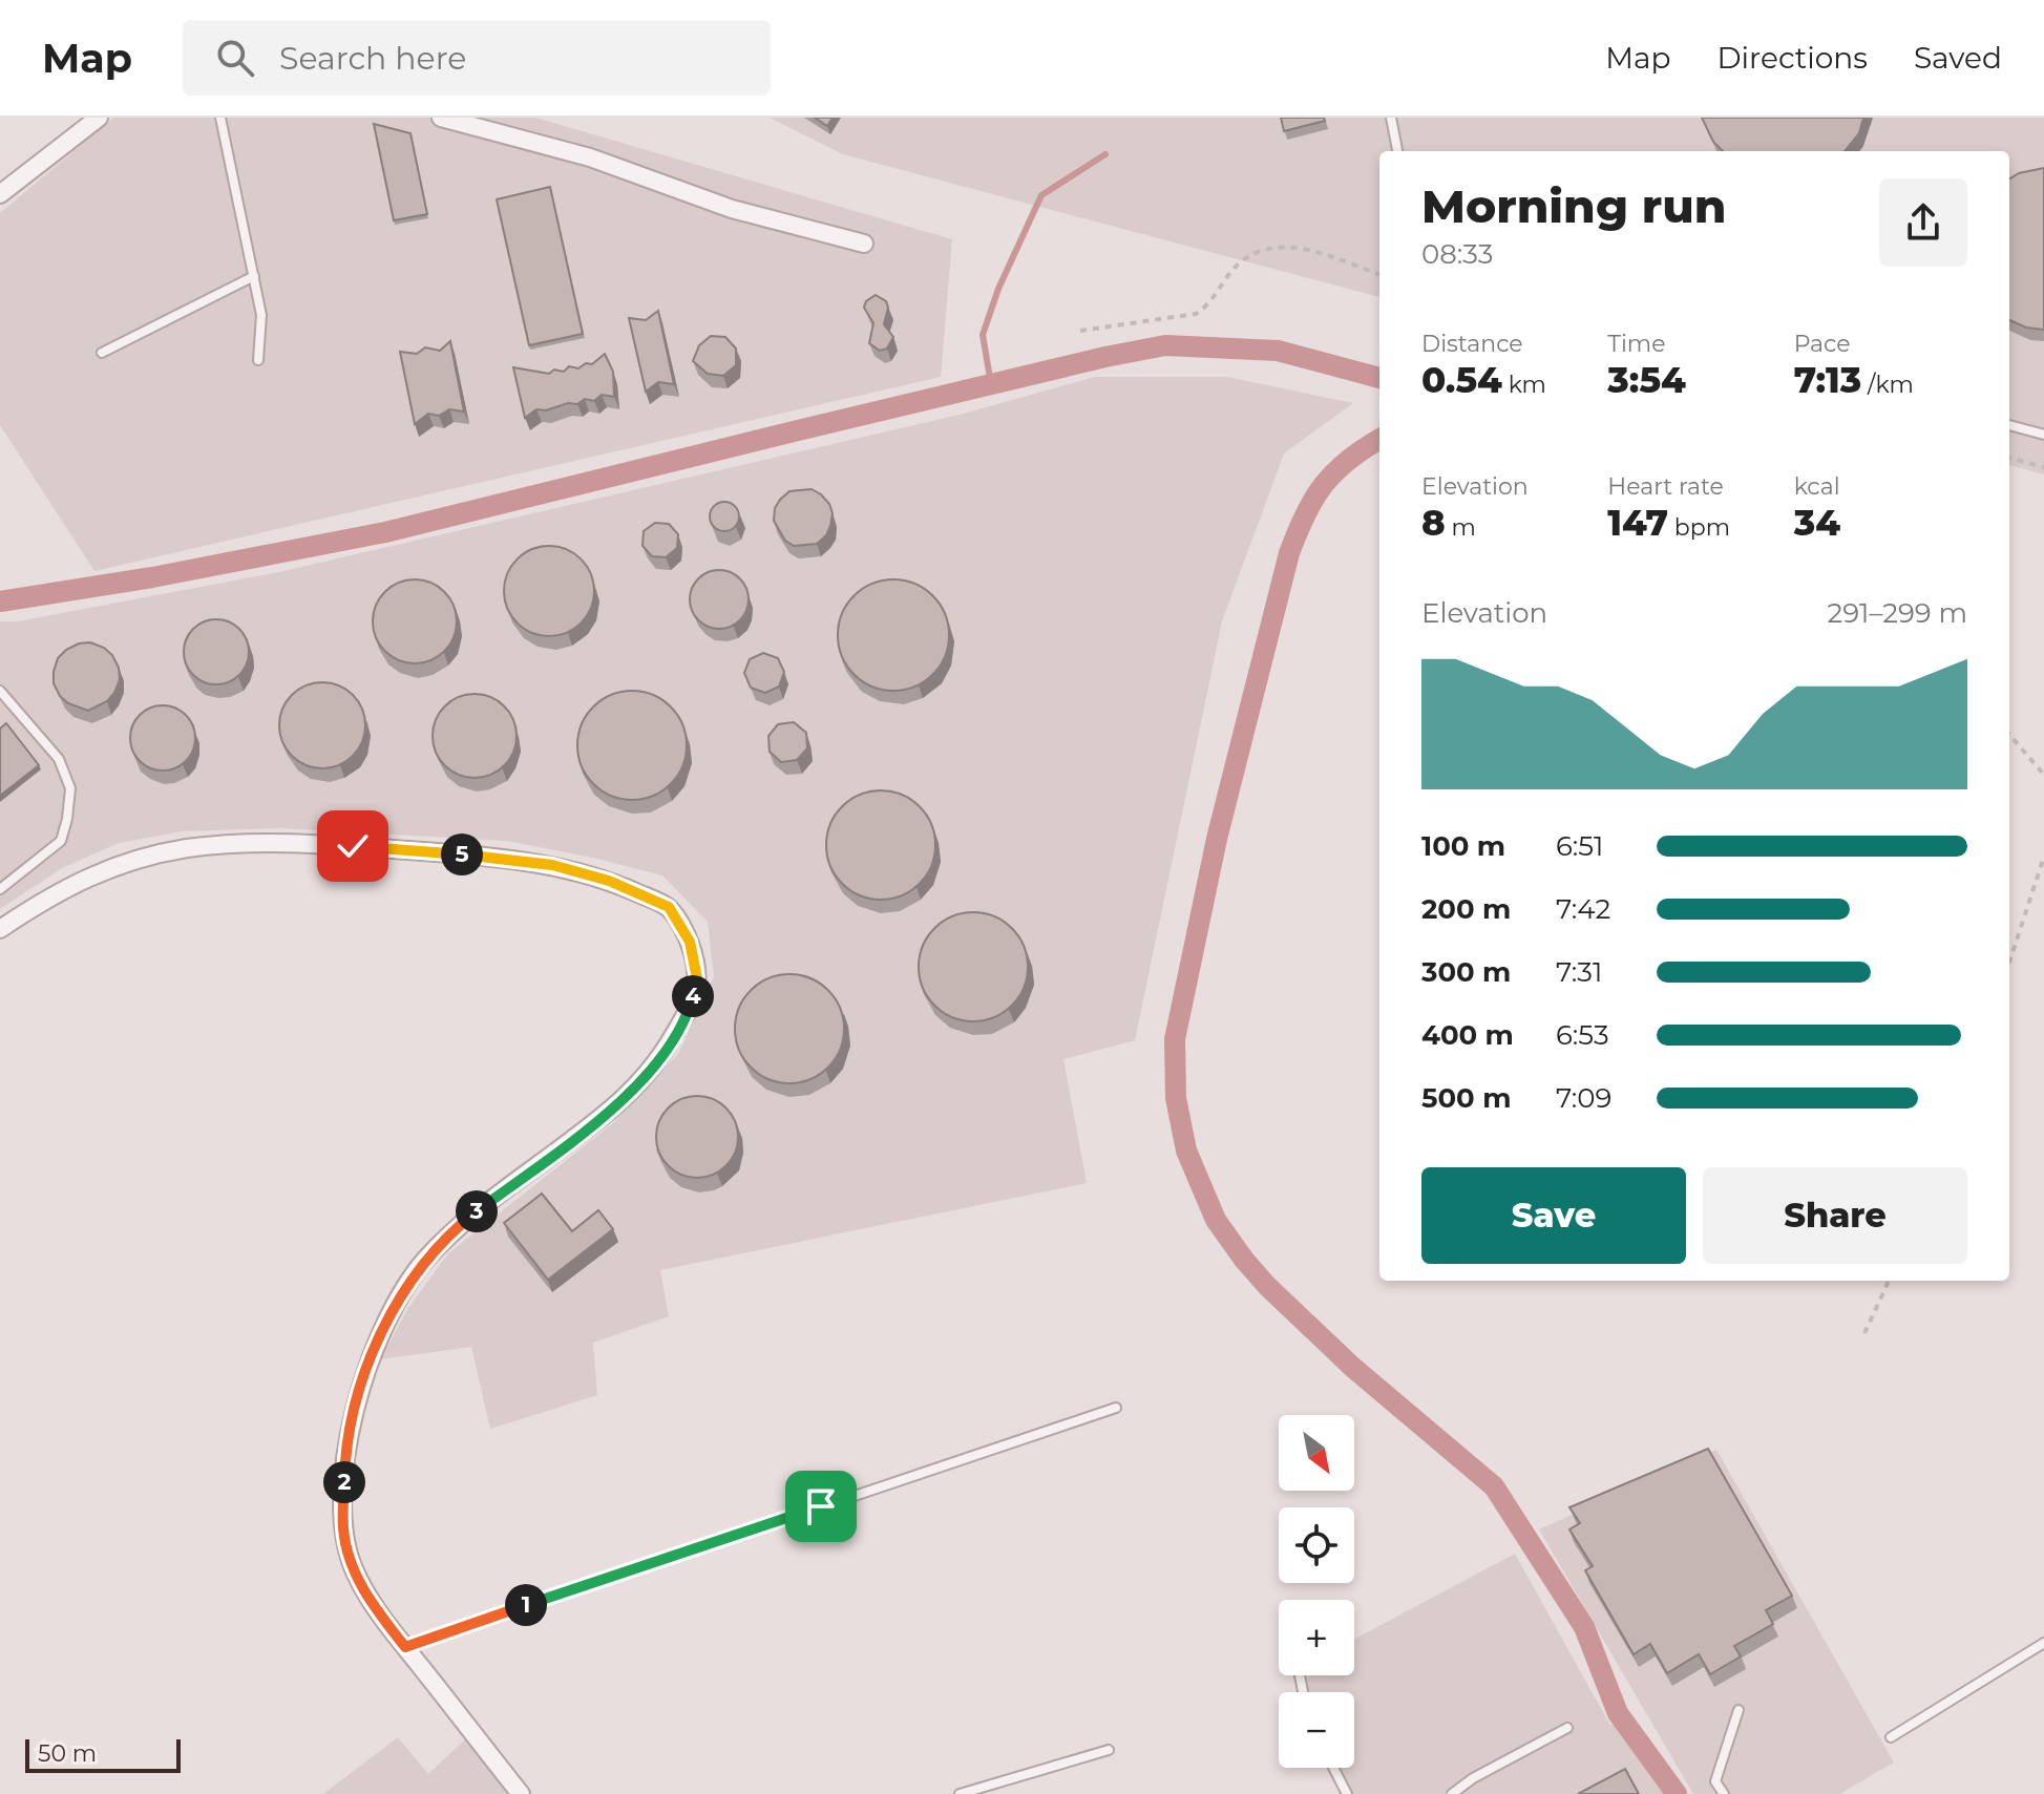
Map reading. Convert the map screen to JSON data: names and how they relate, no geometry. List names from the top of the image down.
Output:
{
  "scale_bar": "50 m",
  "north": "bottom right",
  "page": {
    "header": "Map",
    "search": "Search here",
    "nav": ["Map", "Directions", "Saved"],
    "heading": ["Morning run", "08:33"],
    "stats": [
      ["Distance", "0.54 km"],
      ["Time", "3:54"],
      ["Pace", "7:13 /km"],
      ["Elevation", "8 m"],
      ["Heart rate", "147 bpm"],
      ["kcal", "34"]
    ],
    "chart": ["Elevation", "291–299 m"],
    "list": [
      {
        "name": "100 m",
        "note": "6:51"
      },
      {
        "name": "200 m",
        "note": "7:42"
      },
      {
        "name": "300 m",
        "note": "7:31"
      },
      {
        "name": "400 m",
        "note": "6:53"
      },
      {
        "name": "500 m",
        "note": "7:09"
      }
    ],
    "pins": [
      "5",
      "4",
      "3",
      "2",
      "1"
    ],
    "buttons": ["Save", "Share"],
    "map_buttons": ["+", "−"],
    "scale": "50 m"
  }
}
